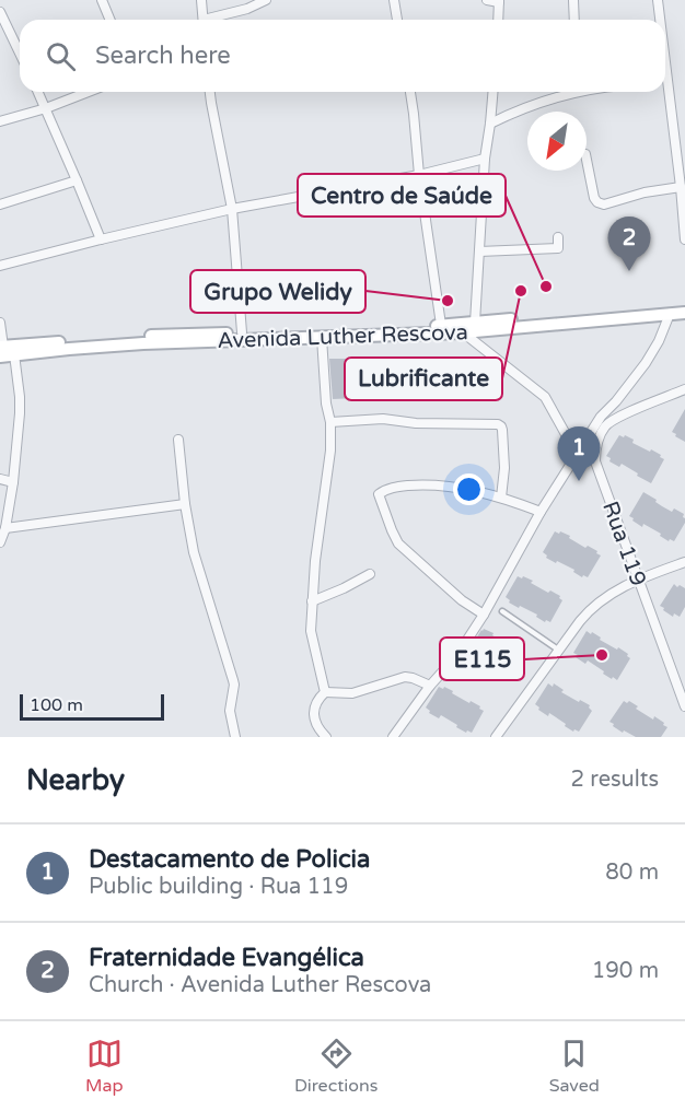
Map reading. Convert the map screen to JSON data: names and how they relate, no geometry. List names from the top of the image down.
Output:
{
  "streets": {
    "main road": ["Avenida Luther Rescova"],
    "street": ["Rua 119"]
  },
  "places": [
    "Centro de Saúde",
    "Lubrificante",
    "Grupo Welidy",
    "E115"
  ],
  "scale_bar": "100 m",
  "north": "bottom left",
  "page": {
    "search": "Search here",
    "pins": ["2", "1"],
    "scale": "100 m",
    "heading": ["Nearby", "2 results"],
    "list": [
      {
        "mark": "1",
        "name": "Destacamento de Policia",
        "note": "Public building · Rua 119",
        "value": "80 m"
      },
      {
        "mark": "2",
        "name": "Fraternidade Evangélica",
        "note": "Church · Avenida Luther Rescova",
        "value": "190 m"
      }
    ],
    "nav": ["Map", "Directions", "Saved"]
  }
}
